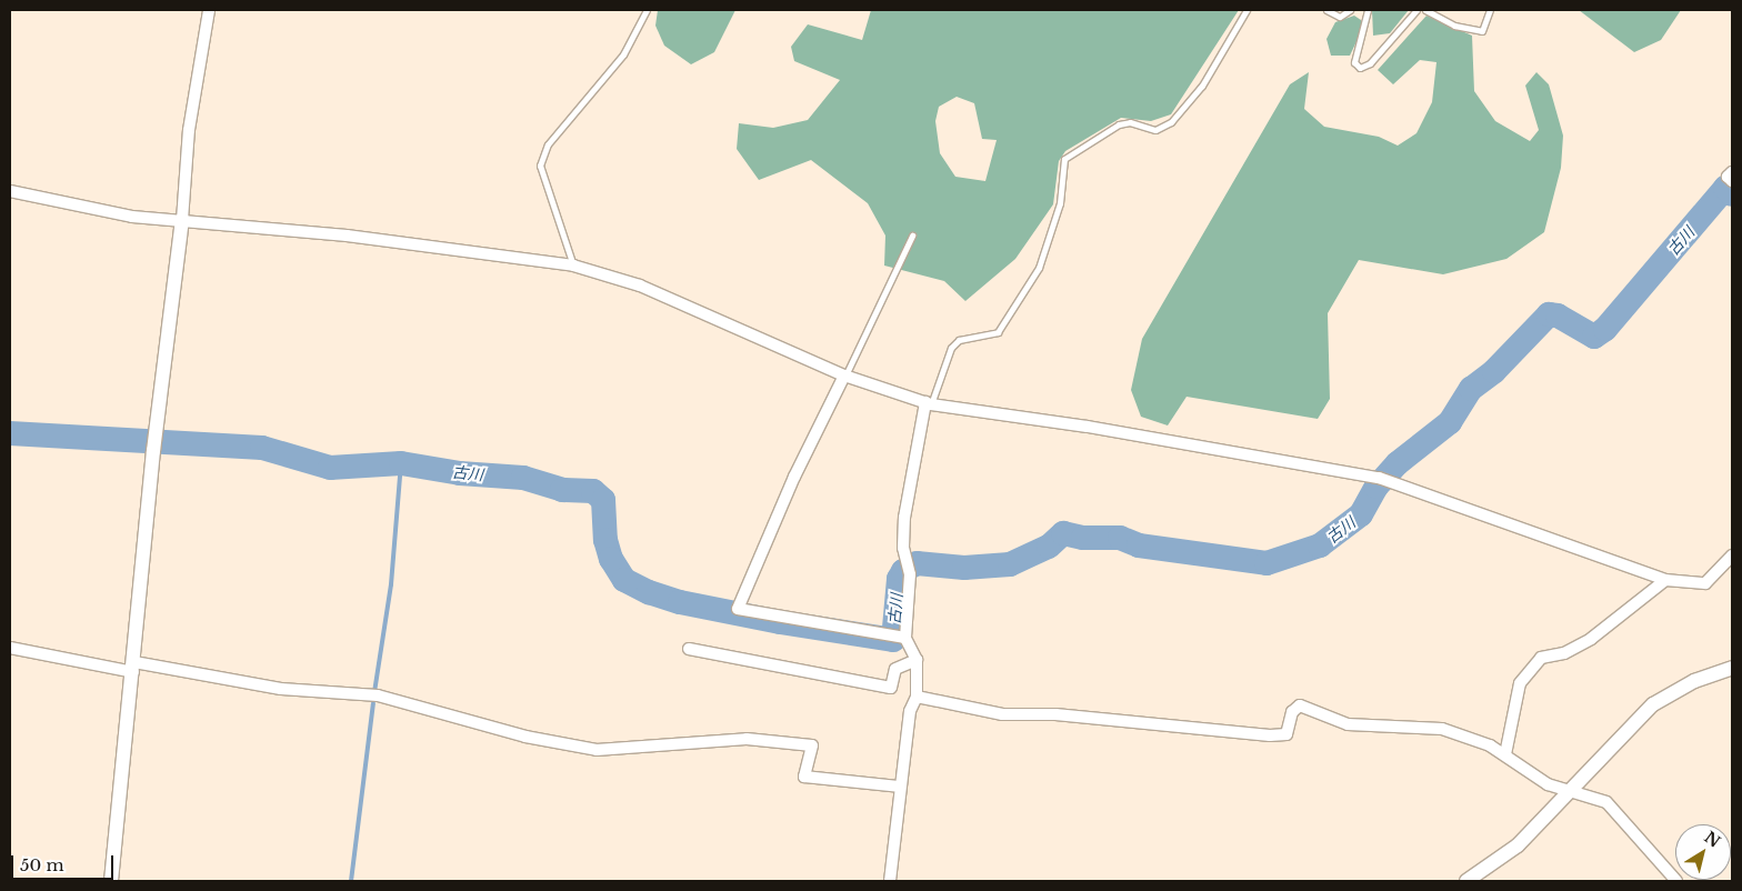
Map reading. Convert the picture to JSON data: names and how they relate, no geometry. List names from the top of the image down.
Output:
{
  "water": ["古川"],
  "scale_bar": "50 m",
  "north": "top right"
}
